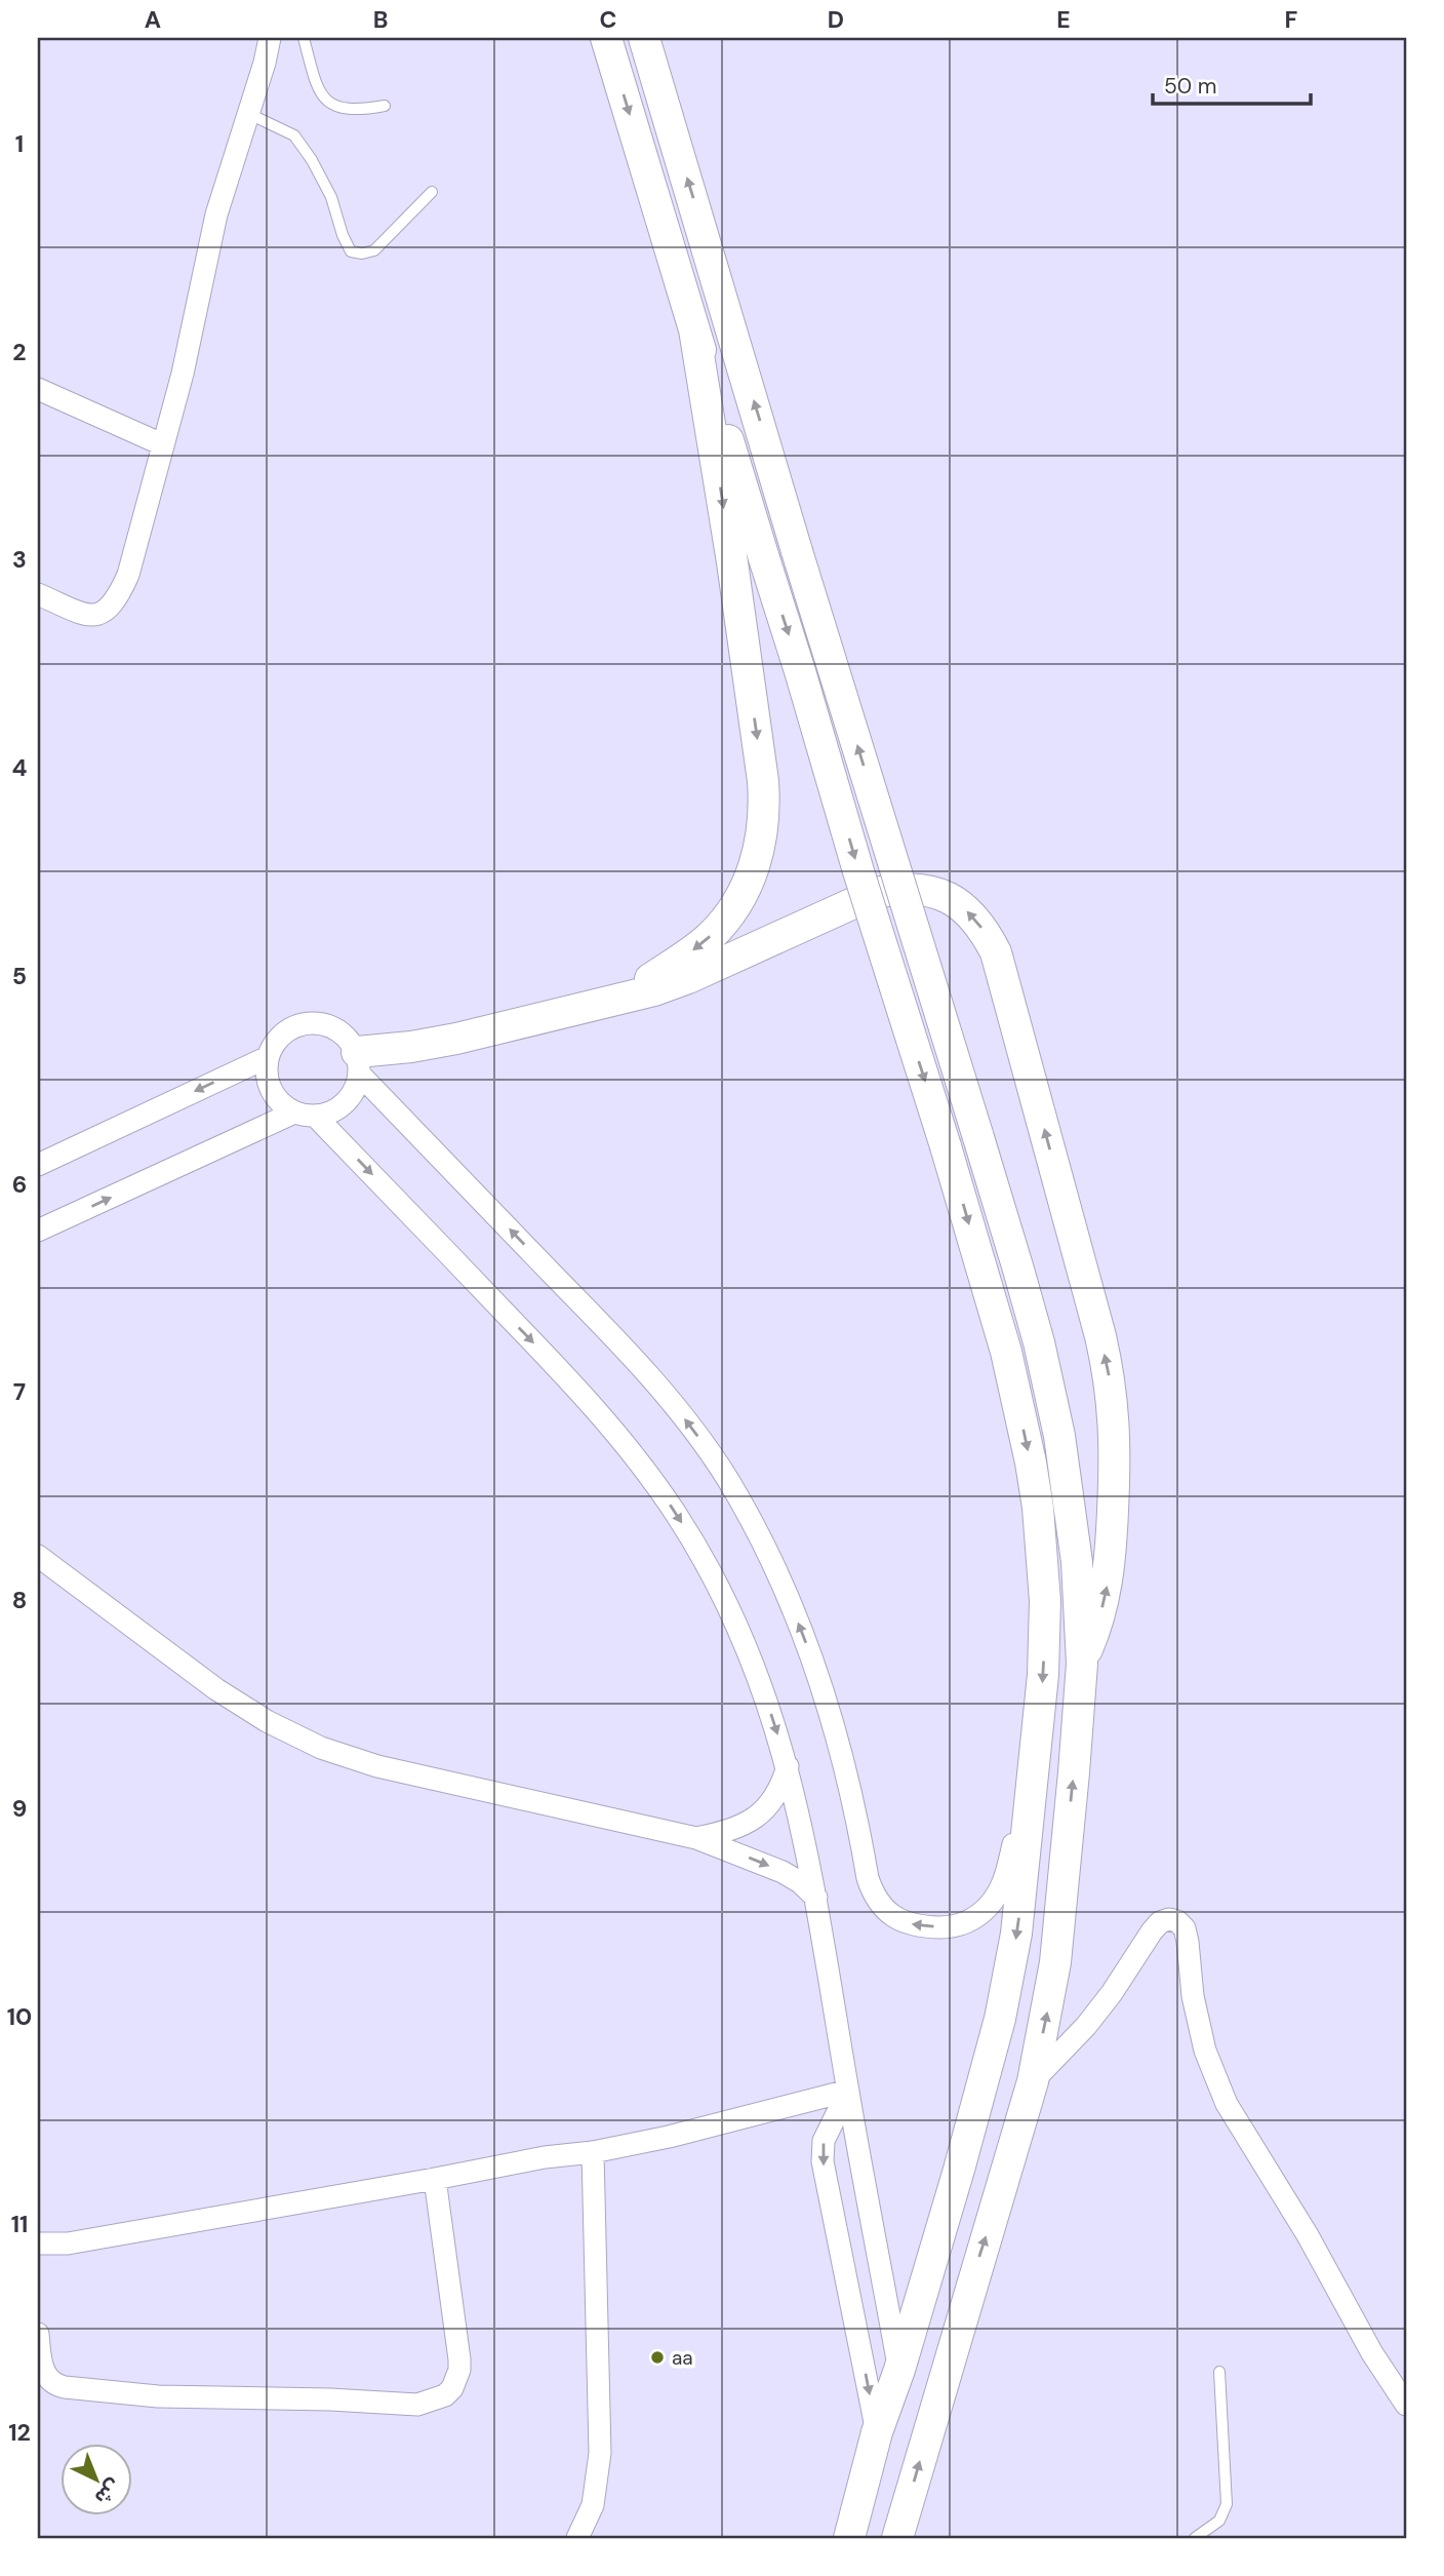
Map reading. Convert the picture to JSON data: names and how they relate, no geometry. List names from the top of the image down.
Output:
{
  "places": ["aa"],
  "scale_bar": "50 m",
  "north": "bottom right",
  "grid": {
    "columns": [
      "A",
      "B",
      "C",
      "D",
      "E",
      "F"
    ],
    "rows": [
      "1",
      "2",
      "3",
      "4",
      "5",
      "6",
      "7",
      "8",
      "9",
      "10",
      "11",
      "12"
    ]
  }
}
